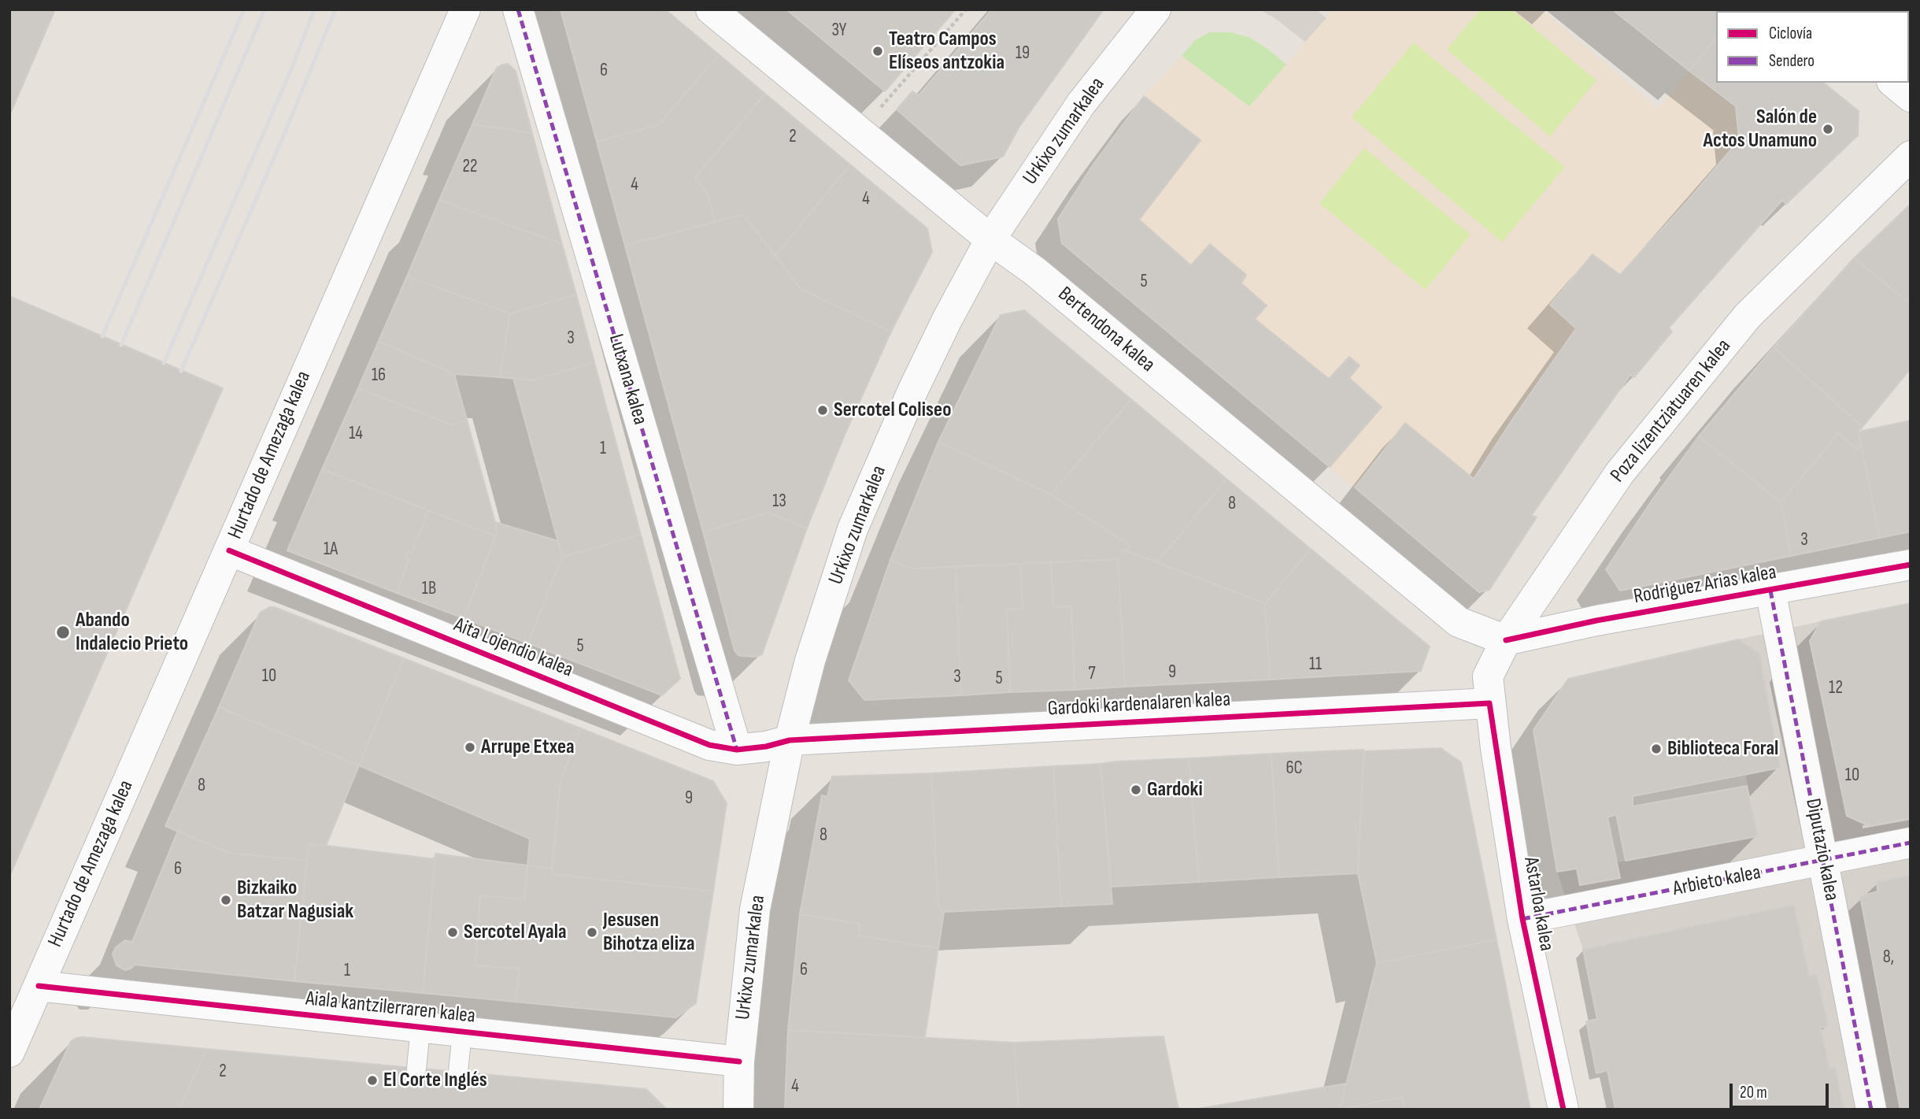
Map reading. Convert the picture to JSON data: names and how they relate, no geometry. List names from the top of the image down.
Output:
{
  "streets": {
    "street": [
      "Urkixo zumarkalea",
      "Bertendona kalea",
      "Lutxana kalea",
      "Poza lizentziatuaren kalea",
      "Hurtado de Amezaga kalea",
      "Rodriguez Arias kalea",
      "Aita Lojendio kalea",
      "Gardoki kardenalaren kalea",
      "Diputazio kalea",
      "Arbieto kalea",
      "Astarloa kalea",
      "Aiala kantzilerraren kalea"
    ]
  },
  "crossings": [
    ["Urkixo zumarkalea", "Bertendona kalea"],
    ["Urkixo zumarkalea", "Aita Lojendio kalea"],
    ["Urkixo zumarkalea", "Gardoki kardenalaren kalea"],
    ["Urkixo zumarkalea", "Aiala kantzilerraren kalea"],
    ["Bertendona kalea", "Poza lizentziatuaren kalea"],
    ["Bertendona kalea", "Rodriguez Arias kalea"],
    ["Lutxana kalea", "Aita Lojendio kalea"],
    ["Poza lizentziatuaren kalea", "Rodriguez Arias kalea"],
    ["Poza lizentziatuaren kalea", "Gardoki kardenalaren kalea"],
    ["Poza lizentziatuaren kalea", "Astarloa kalea"],
    ["Hurtado de Amezaga kalea", "Aita Lojendio kalea"],
    ["Hurtado de Amezaga kalea", "Aiala kantzilerraren kalea"],
    ["Rodriguez Arias kalea", "Diputazio kalea"],
    ["Aita Lojendio kalea", "Gardoki kardenalaren kalea"],
    ["Gardoki kardenalaren kalea", "Astarloa kalea"],
    ["Diputazio kalea", "Arbieto kalea"],
    ["Arbieto kalea", "Astarloa kalea"]
  ],
  "places": [
    "Teatro Campos Elíseos antzokia",
    "Salón de Actos Unamuno",
    "Sercotel Coliseo",
    "Abando Indalecio Prieto",
    "Arrupe Etxea",
    "Biblioteca Foral",
    "Gardoki",
    "Bizkaiko Batzar Nagusiak",
    "Sercotel Ayala",
    "Jesusen Bihotza eliza",
    "El Corte Inglés"
  ],
  "house_numbers": [
    "3Y",
    "19",
    "6",
    "2",
    "22",
    "4",
    "4",
    "5",
    "3",
    "16",
    "14",
    "1",
    "13",
    "8",
    "3",
    "1A",
    "1B",
    "5",
    "11",
    "9",
    "7",
    "10",
    "3",
    "5",
    "12",
    "6C",
    "10",
    "8",
    "9",
    "8",
    "6",
    "8,",
    "6",
    "1",
    "2",
    "4"
  ],
  "legend": ["Ciclovía", "Sendero"],
  "scale_bar": "20 m"
}
